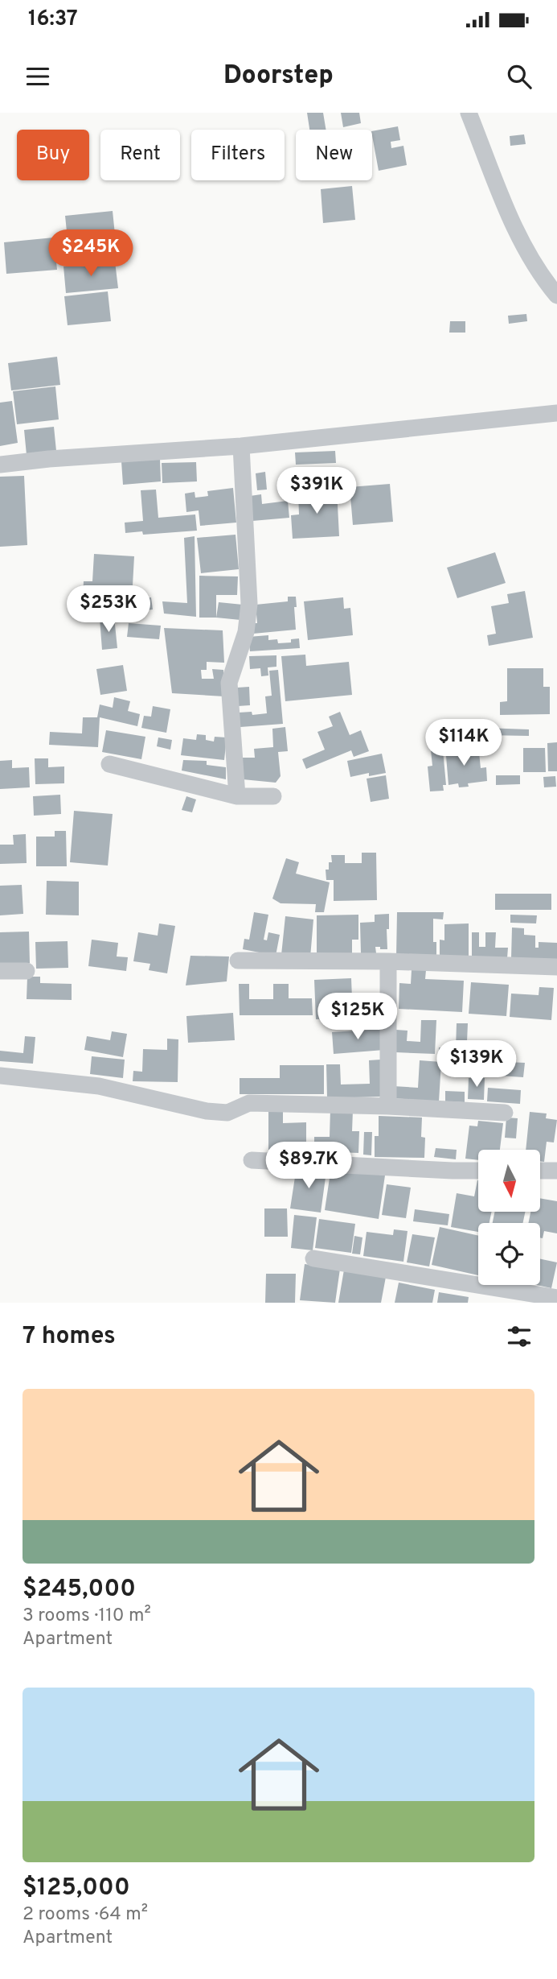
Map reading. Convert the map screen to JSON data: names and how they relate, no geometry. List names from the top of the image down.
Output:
{
  "north": "bottom",
  "page": {
    "status": "16:37",
    "header": "Doorstep",
    "chip": [
      "Buy",
      "Rent",
      "Filters",
      "New"
    ],
    "price": [
      "$245K",
      "$391K",
      "$253K",
      "$114K",
      "$125K",
      "$139K",
      "$89.7K"
    ],
    "heading": "7 homes",
    "list": [
      {
        "name": "$245,000",
        "note": "3 rooms · 110 m² · Apartment"
      },
      {
        "name": "$125,000",
        "note": "2 rooms · 64 m² · Apartment"
      }
    ]
  }
}
